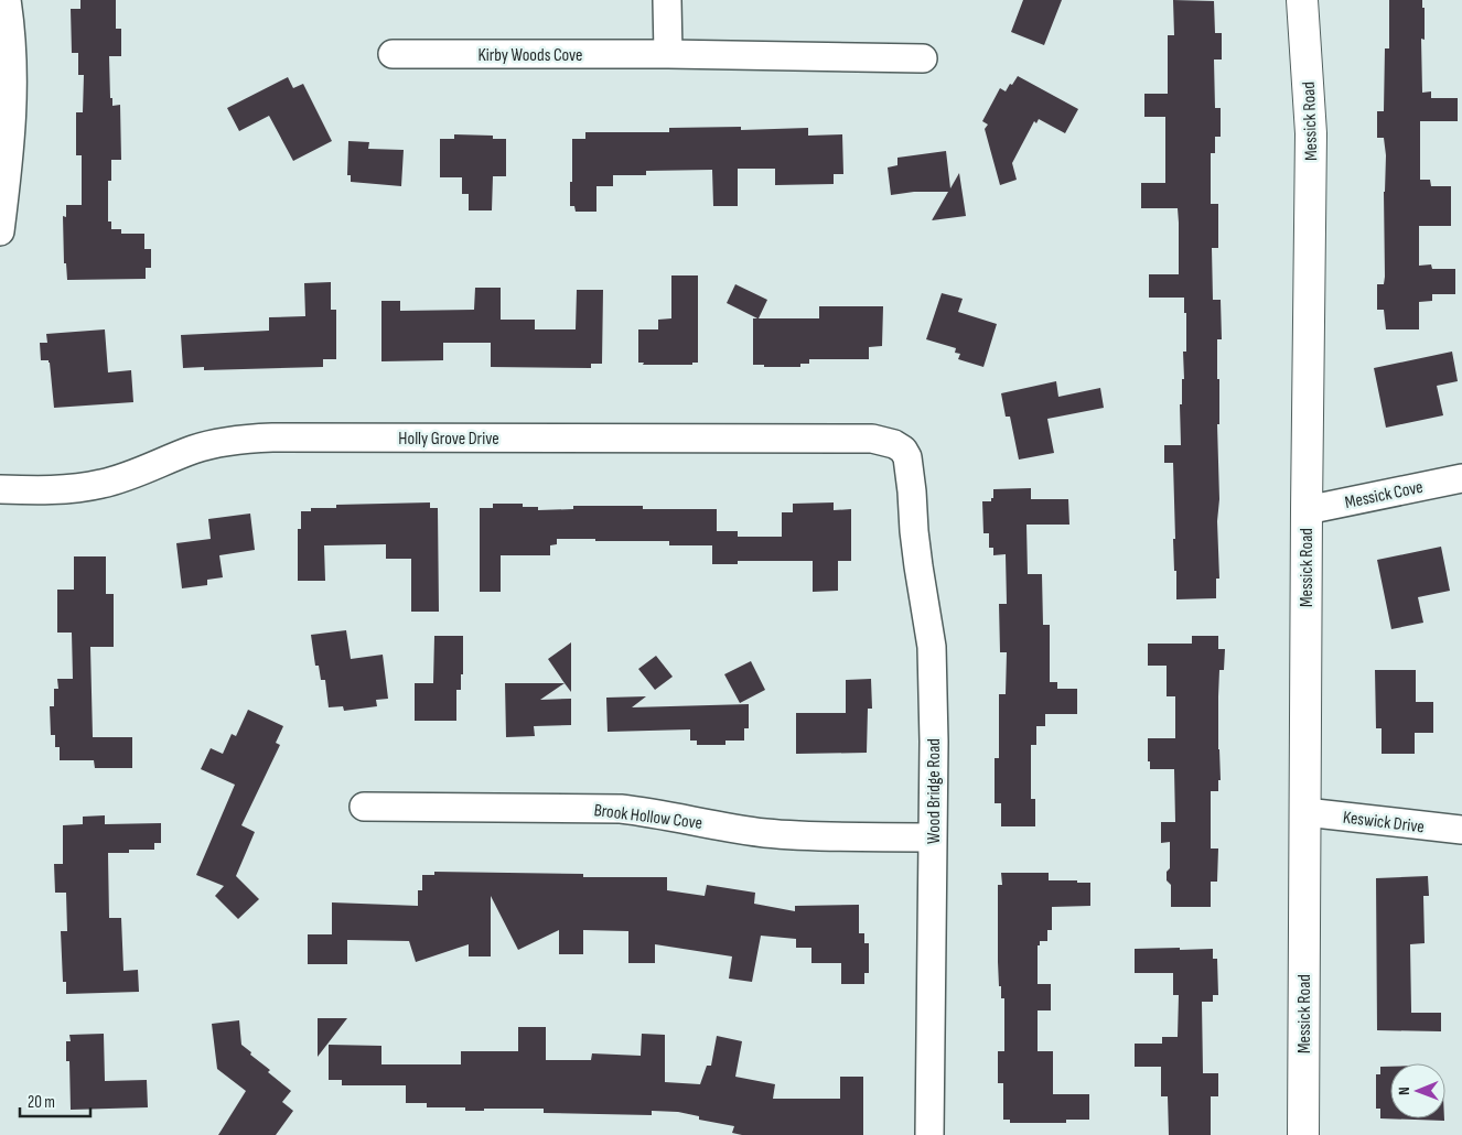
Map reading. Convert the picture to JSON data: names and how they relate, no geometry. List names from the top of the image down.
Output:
{
  "streets": {
    "street": [
      "Kirby Woods Cove",
      "Messick Road",
      "Holly Grove Drive",
      "Messick Cove",
      "Wood Bridge Road",
      "Brook Hollow Cove",
      "Keswick Drive"
    ]
  },
  "crossings": [
    ["Messick Road", "Messick Cove"],
    ["Messick Road", "Keswick Drive"],
    ["Holly Grove Drive", "Wood Bridge Road"],
    ["Wood Bridge Road", "Brook Hollow Cove"]
  ],
  "scale_bar": "20 m",
  "north": "left"
}
